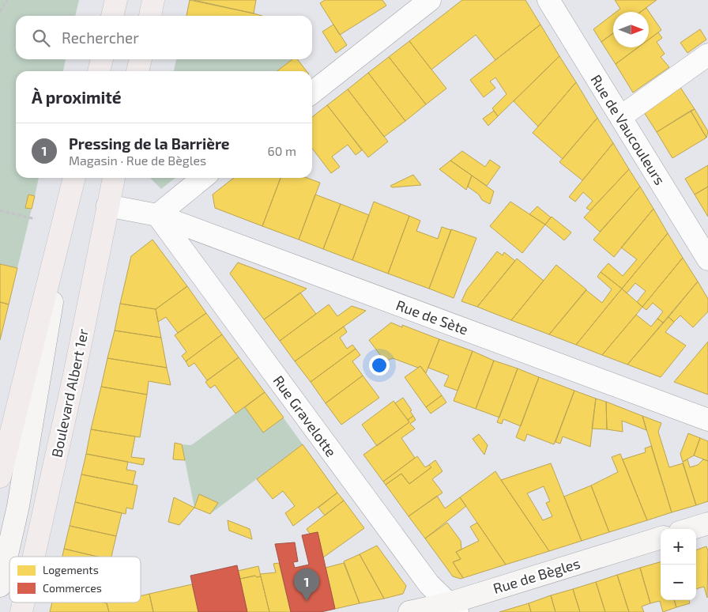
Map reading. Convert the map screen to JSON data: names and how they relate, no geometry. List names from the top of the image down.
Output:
{
  "streets": {
    "main road": ["Boulevard Albert 1er"],
    "street": [
      "Rue de Vaucouleurs",
      "Rue de Sète",
      "Rue Gravelotte",
      "Rue de Bègles"
    ]
  },
  "crossings": [
    ["Rue de Sète", "Boulevard Albert 1er"],
    ["Rue de Sète", "Rue Gravelotte"],
    ["Rue Gravelotte", "Rue de Bègles"]
  ],
  "legend": ["Logements", "Commerces"],
  "north": "right",
  "page": {
    "search": "Rechercher",
    "heading": "À proximité",
    "list": [
      {
        "mark": "1",
        "name": "Pressing de la Barrière",
        "note": "Magasin · Rue de Bègles",
        "value": "60 m"
      }
    ],
    "map_buttons": ["+", "−"],
    "pins": "1"
  }
}
